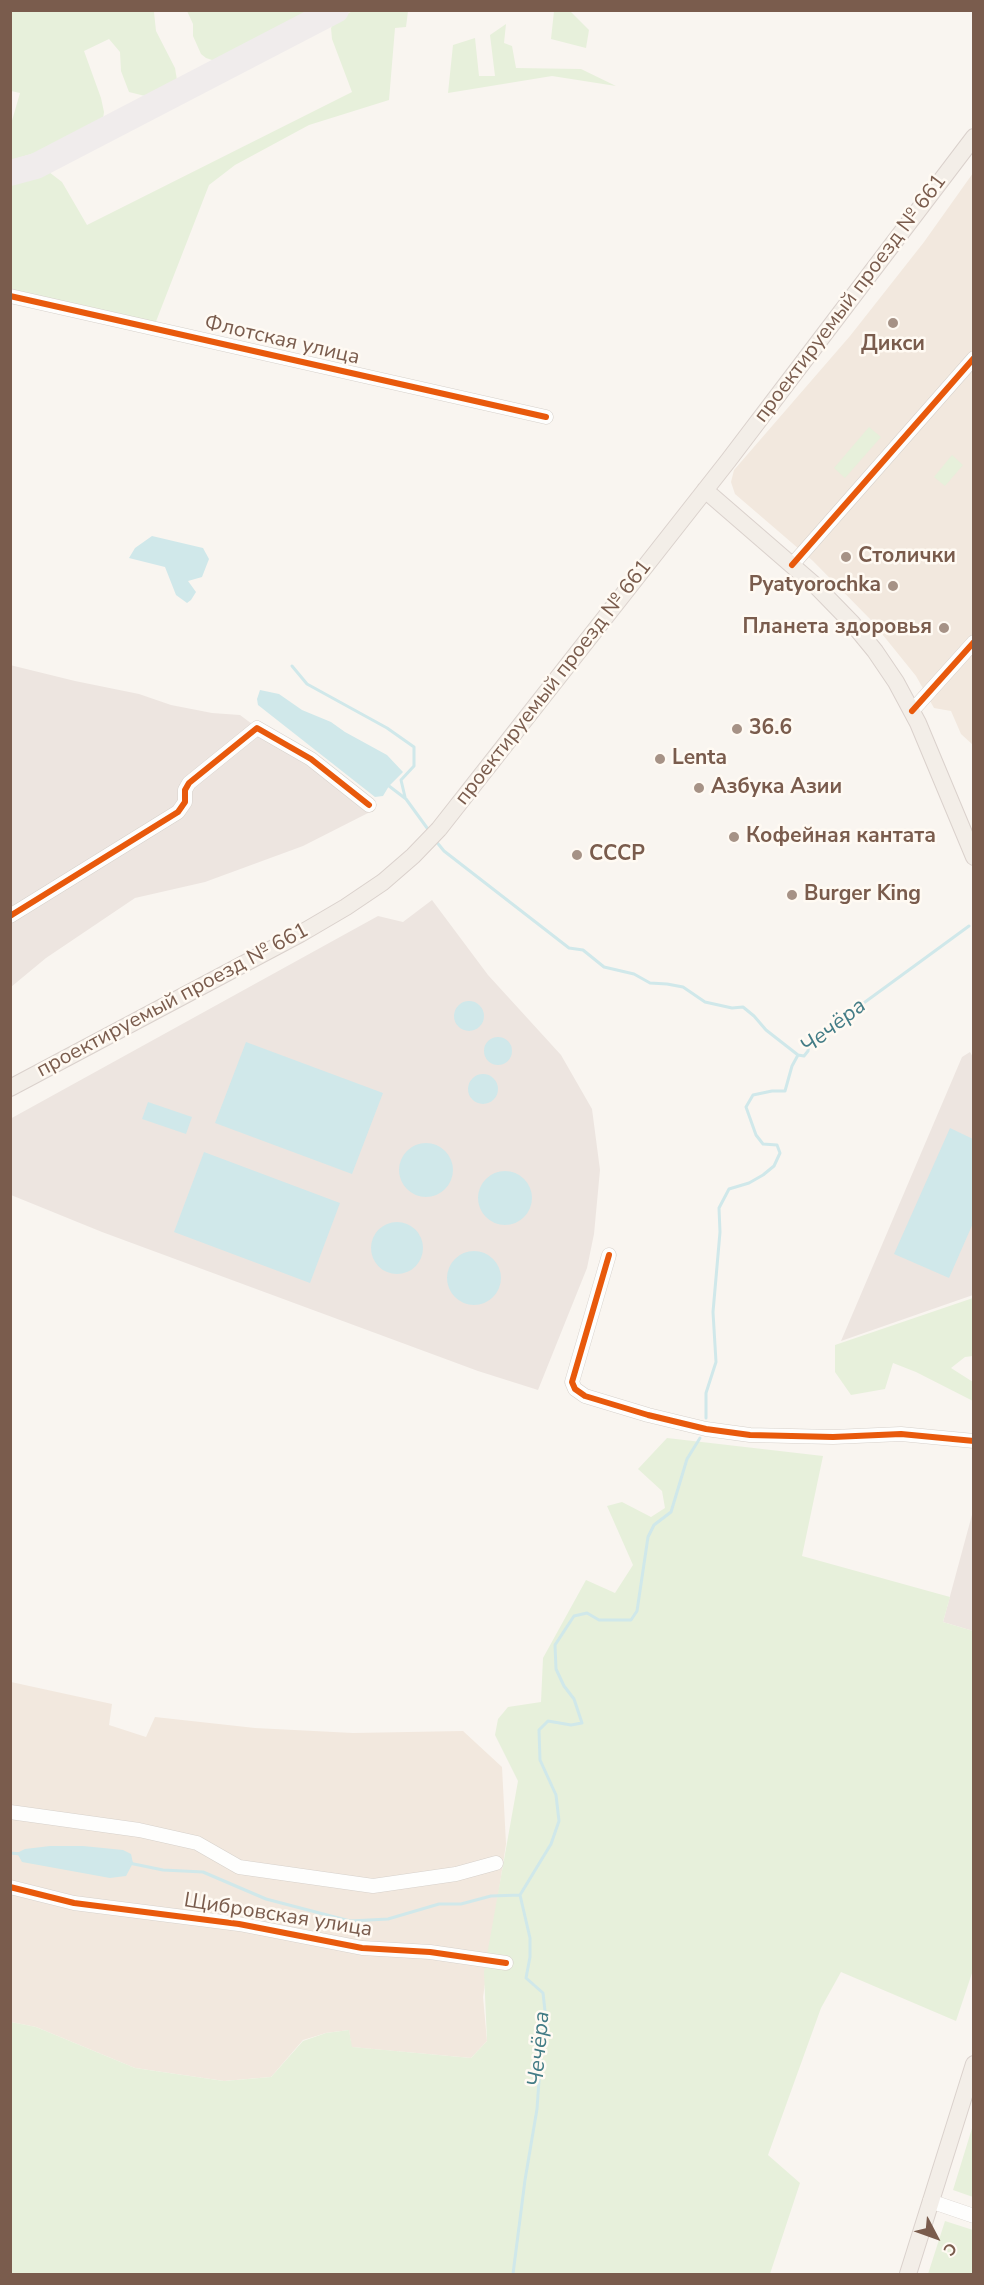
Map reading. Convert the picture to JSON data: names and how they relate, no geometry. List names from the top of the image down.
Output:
{
  "streets": {
    "main road": ["проектируемый проезд № 661"],
    "street": ["Флотская улица", "Щибровская улица"]
  },
  "water": ["Чечёра"],
  "places": [
    "Дикси",
    "Столички",
    "Pyatyorochka",
    "Планета здоровья",
    "36.6",
    "Lenta",
    "Азбука Азии",
    "Кофейная кантата",
    "СССР",
    "Burger King"
  ],
  "north": "bottom right"
}
